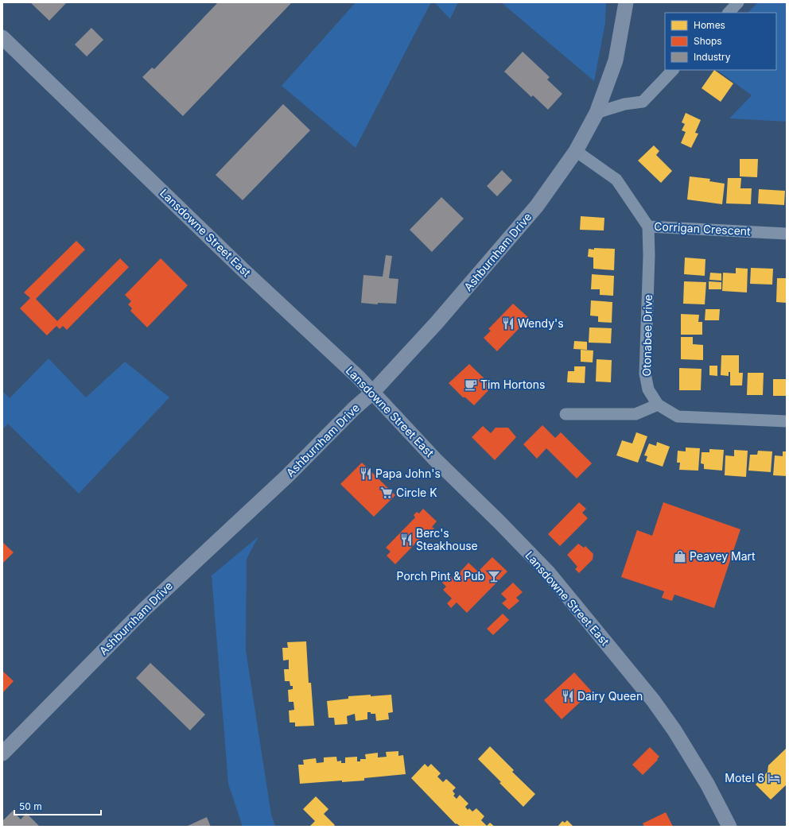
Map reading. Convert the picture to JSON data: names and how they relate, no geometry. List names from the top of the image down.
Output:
{
  "streets": {
    "main road": ["Lansdowne Street East", "Ashburnham Drive"],
    "street": ["Corrigan Crescent", "Otonabee Drive"]
  },
  "crossings": [
    ["Corrigan Crescent", "Ashburnham Drive"],
    ["Corrigan Crescent", "Otonabee Drive"],
    ["Lansdowne Street East", "Ashburnham Drive"]
  ],
  "places": {
    "restaurant": [
      "Wendy's",
      "Papa John's",
      "Berc's Steakhouse",
      "Dairy Queen"
    ],
    "cafe": ["Tim Hortons"],
    "supermarket": ["Circle K"],
    "shop": ["Peavey Mart"],
    "bar": ["Porch Pint & Pub"],
    "hotel": ["Motel 6"]
  },
  "legend": ["Homes", "Shops", "Industry"],
  "scale_bar": "50 m"
}
